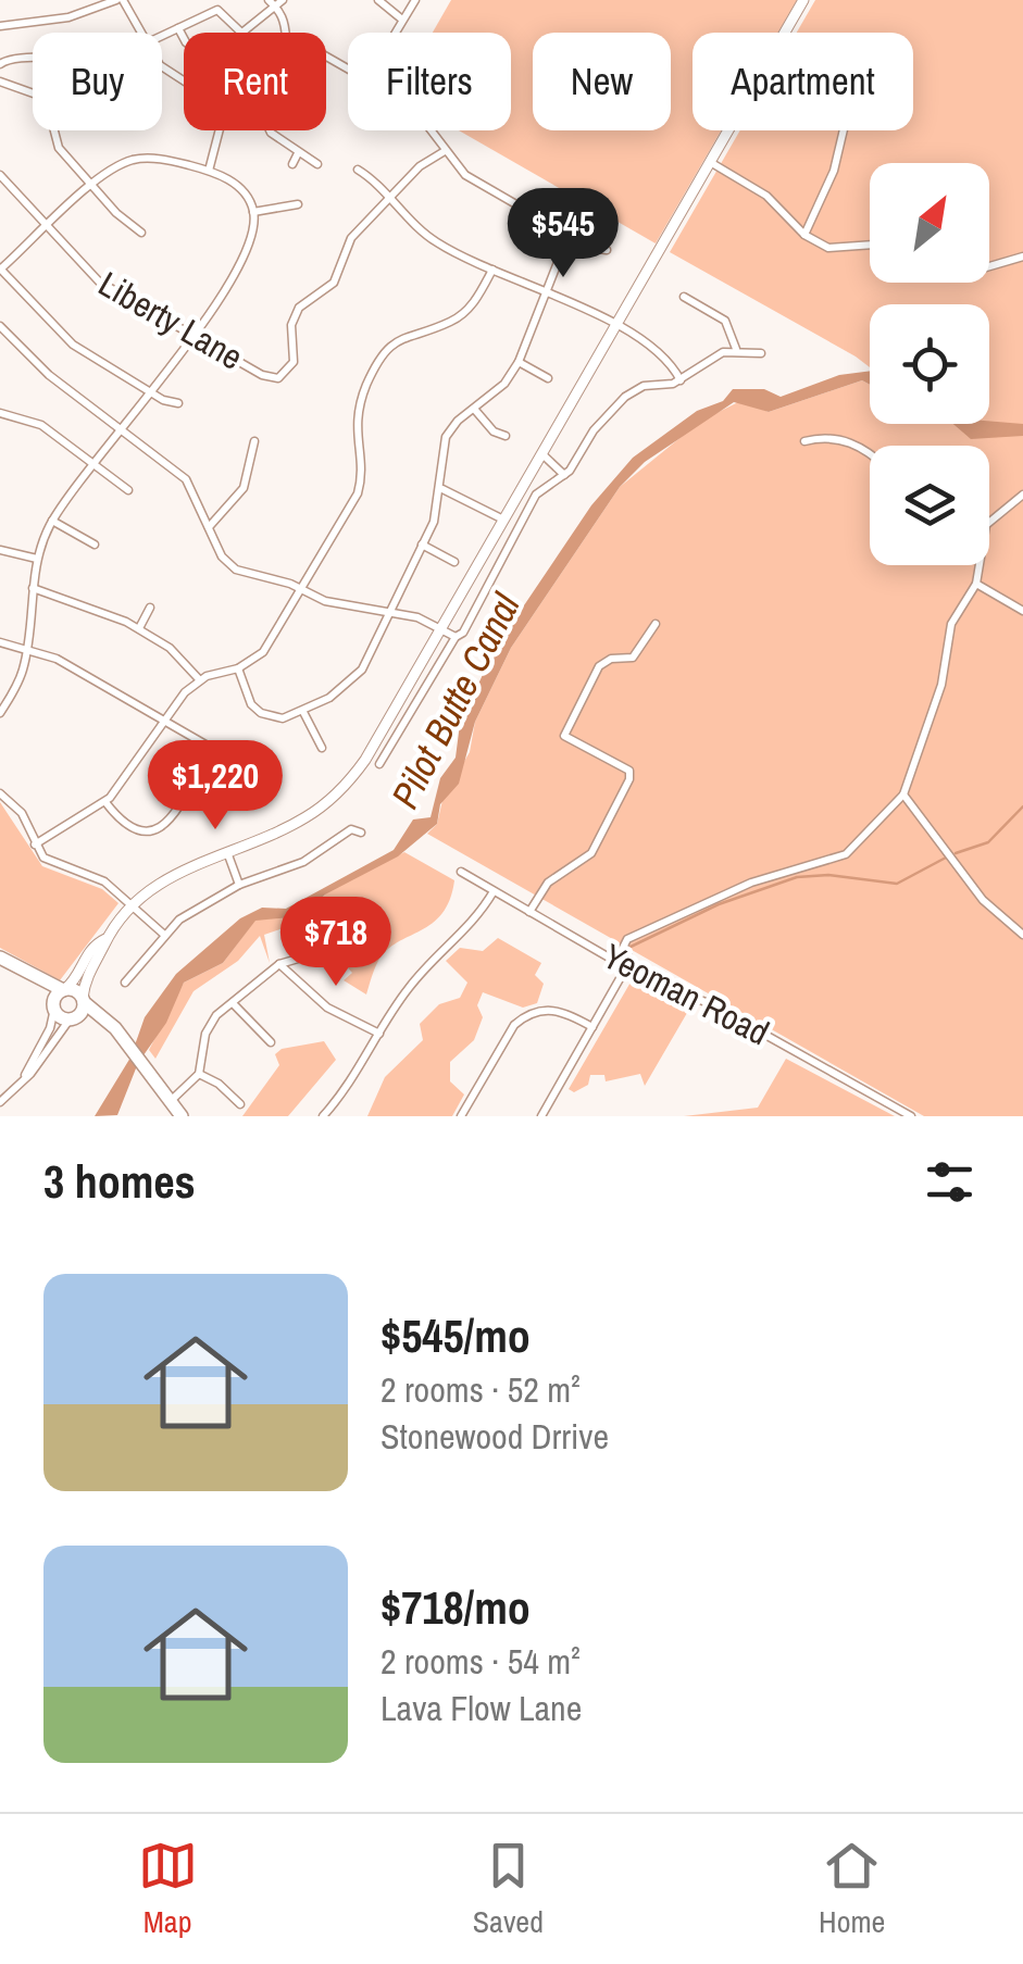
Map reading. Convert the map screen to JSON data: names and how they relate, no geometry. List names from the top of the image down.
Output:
{
  "streets": {
    "street": ["Liberty Lane", "Yeoman Road"]
  },
  "water": ["Pilot Butte Canal"],
  "north": "top right",
  "page": {
    "chip": [
      "Buy",
      "Rent",
      "Filters",
      "New",
      "Apartment"
    ],
    "price": ["$545", "$1,220", "$718"],
    "heading": "3 homes",
    "list": [
      {
        "name": "$545/mo",
        "note": "2 rooms · 52 m² · Stonewood Drrive"
      },
      {
        "name": "$718/mo",
        "note": "2 rooms · 54 m² · Lava Flow Lane"
      }
    ],
    "tabs": ["Map", "Saved", "Home"]
  }
}
